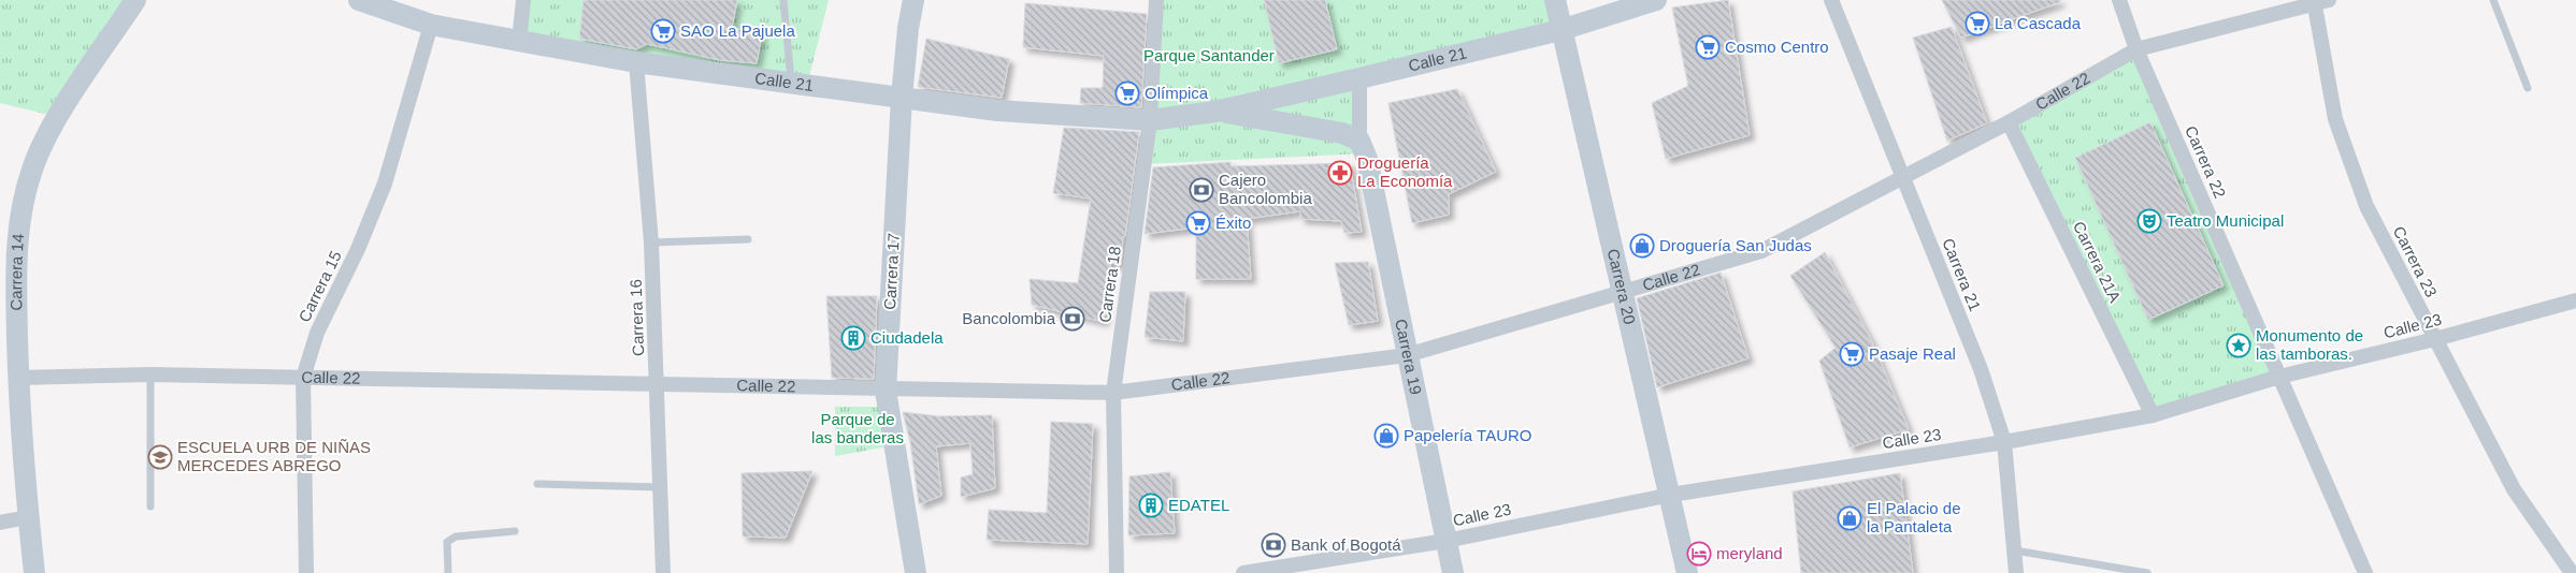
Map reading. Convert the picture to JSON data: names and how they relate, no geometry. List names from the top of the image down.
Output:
{
  "streets": {
    "main road": [
      "Calle 21",
      "Carrera 14",
      "Carrera 17",
      "Carrera 20",
      "Carrera 19"
    ],
    "street": [
      "Calle 22",
      "Carrera 22",
      "Carrera 21A",
      "Carrera 23",
      "Carrera 21",
      "Carrera 18",
      "Carrera 15",
      "Carrera 16",
      "Calle 23"
    ]
  },
  "crossings": [
    ["Calle 21", "Carrera 17"],
    ["Calle 21", "Carrera 18"],
    ["Calle 21", "Carrera 15"],
    ["Calle 21", "Carrera 20"],
    ["Calle 21", "Carrera 16"],
    ["Calle 21", "Carrera 19"],
    ["Calle 22", "Carrera 22"],
    ["Calle 22", "Carrera 21A"],
    ["Calle 22", "Carrera 23"],
    ["Calle 22", "Carrera 14"],
    ["Calle 22", "Carrera 17"],
    ["Calle 22", "Carrera 21"],
    ["Calle 22", "Carrera 18"],
    ["Calle 22", "Carrera 15"],
    ["Calle 22", "Carrera 20"],
    ["Calle 22", "Carrera 16"],
    ["Calle 22", "Carrera 19"],
    ["Carrera 22", "Calle 23"],
    ["Carrera 21A", "Calle 23"],
    ["Carrera 23", "Calle 23"],
    ["Carrera 21", "Calle 23"],
    ["Carrera 20", "Calle 23"],
    ["Calle 23", "Carrera 19"]
  ],
  "parks": ["Parque Santander", "Parque de las banderas"],
  "places": {
    "supermarket": [
      "La Cascada",
      "SAO La Pajuela",
      "Cosmo Centro",
      "Olímpica",
      "Éxito",
      "Pasaje Real"
    ],
    "pharmacy": ["Droguería La Economía"],
    "bank": ["Cajero Bancolombia", "Bancolombia", "Bank of Bogotá"],
    "theatre": ["Teatro Municipal"],
    "shop": ["Droguería San Judas", "Papelería TAURO", "El Palacio de la Pantaleta"],
    "building": ["Ciudadela", "EDATEL"],
    "place": ["Monumento de las tamboras."],
    "school or university": ["ESCUELA URB DE NIÑAS MERCEDES ABREGO"],
    "hotel": ["meryland"]
  }
}
